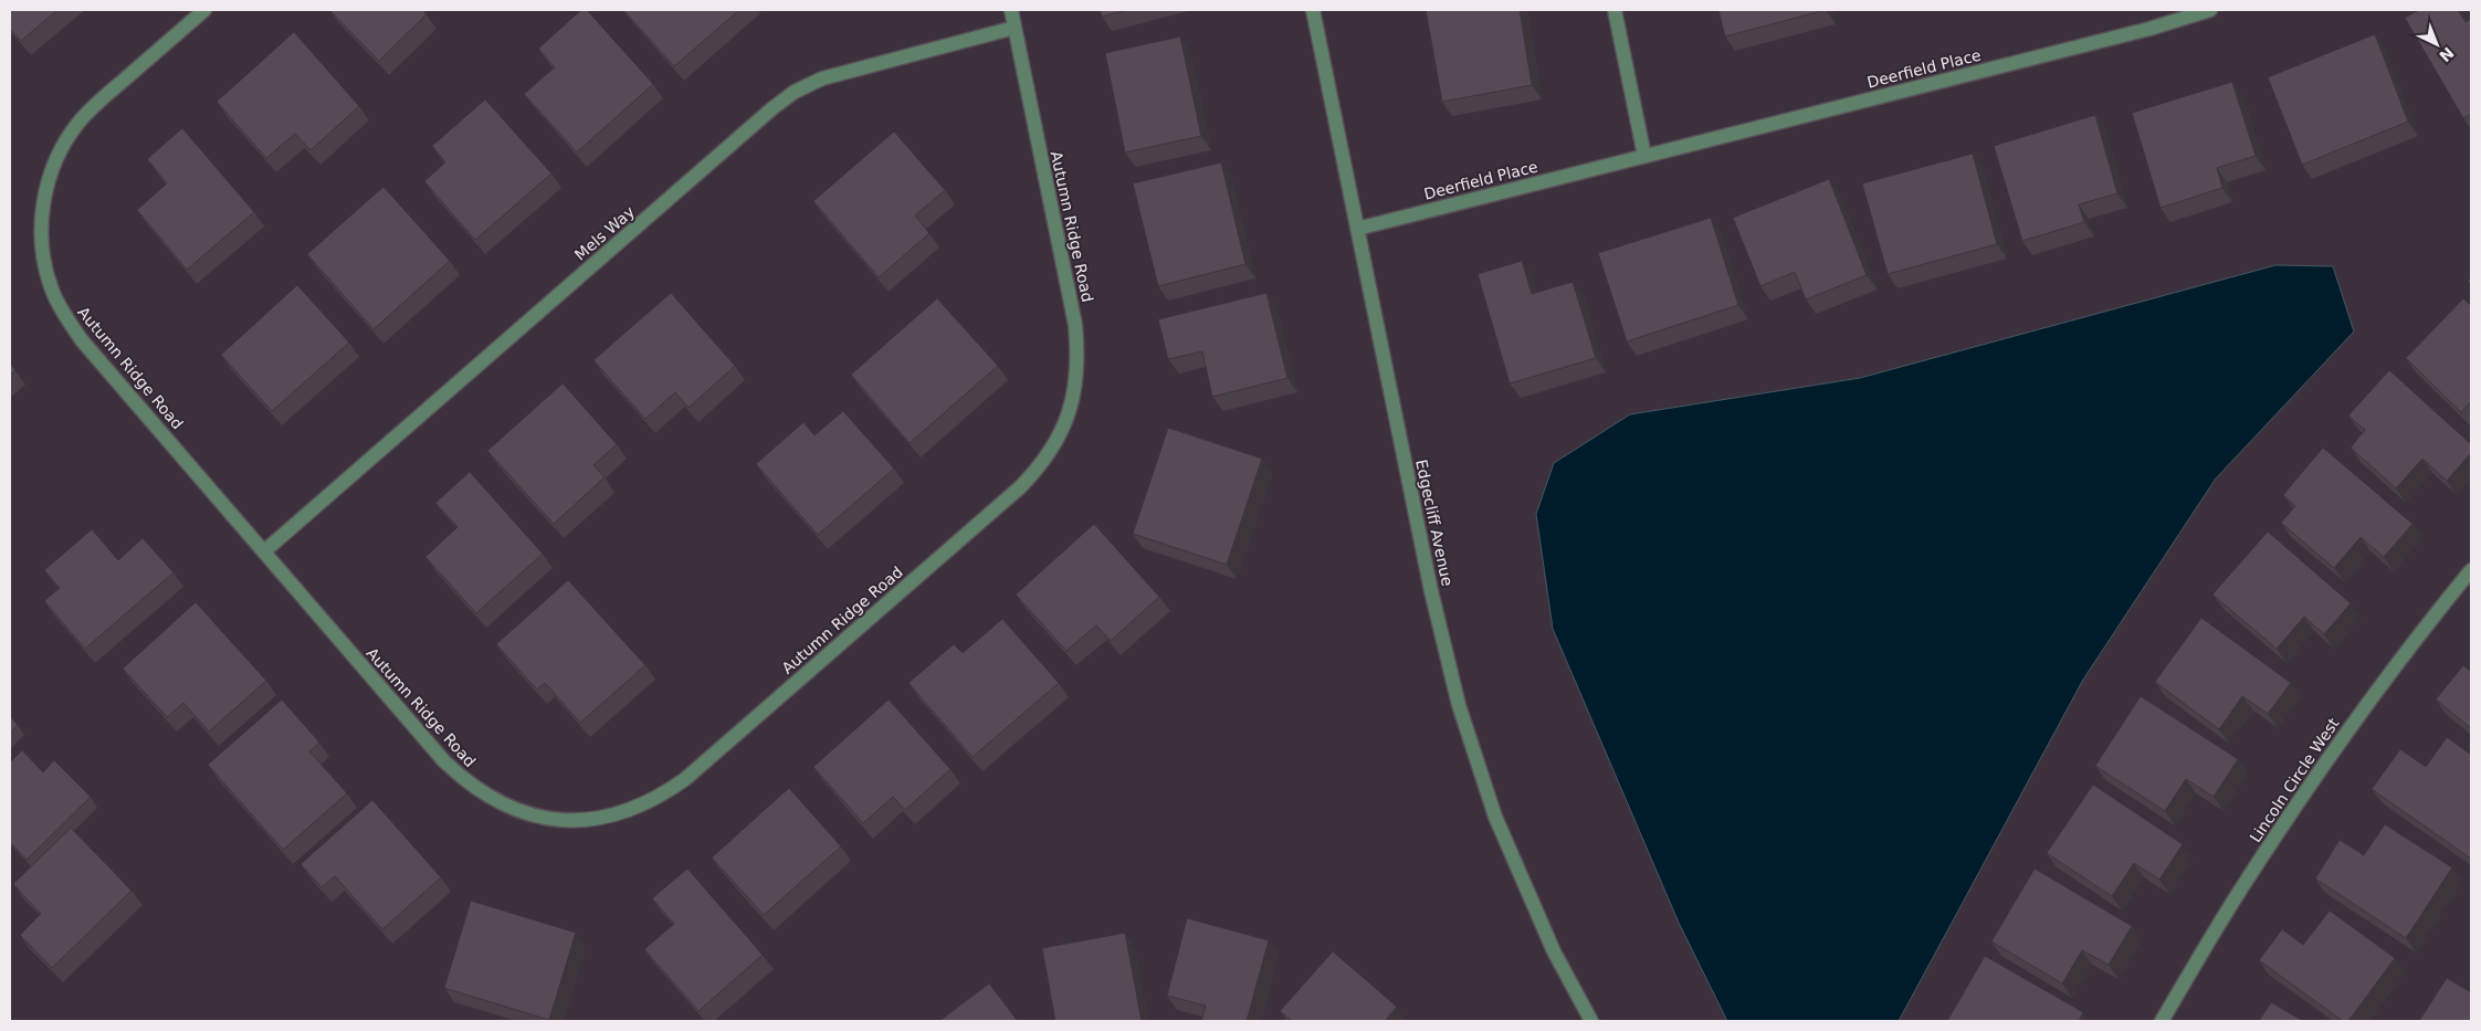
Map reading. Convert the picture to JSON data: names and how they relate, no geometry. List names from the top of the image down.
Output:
{
  "streets": {
    "street": [
      "Deerfield Place",
      "Autumn Ridge Road",
      "Mels Way",
      "Edgecliff Avenue",
      "Lincoln Circle West"
    ]
  },
  "crossings": [
    ["Deerfield Place", "Edgecliff Avenue"],
    ["Autumn Ridge Road", "Mels Way"]
  ],
  "north": "bottom right"
}
